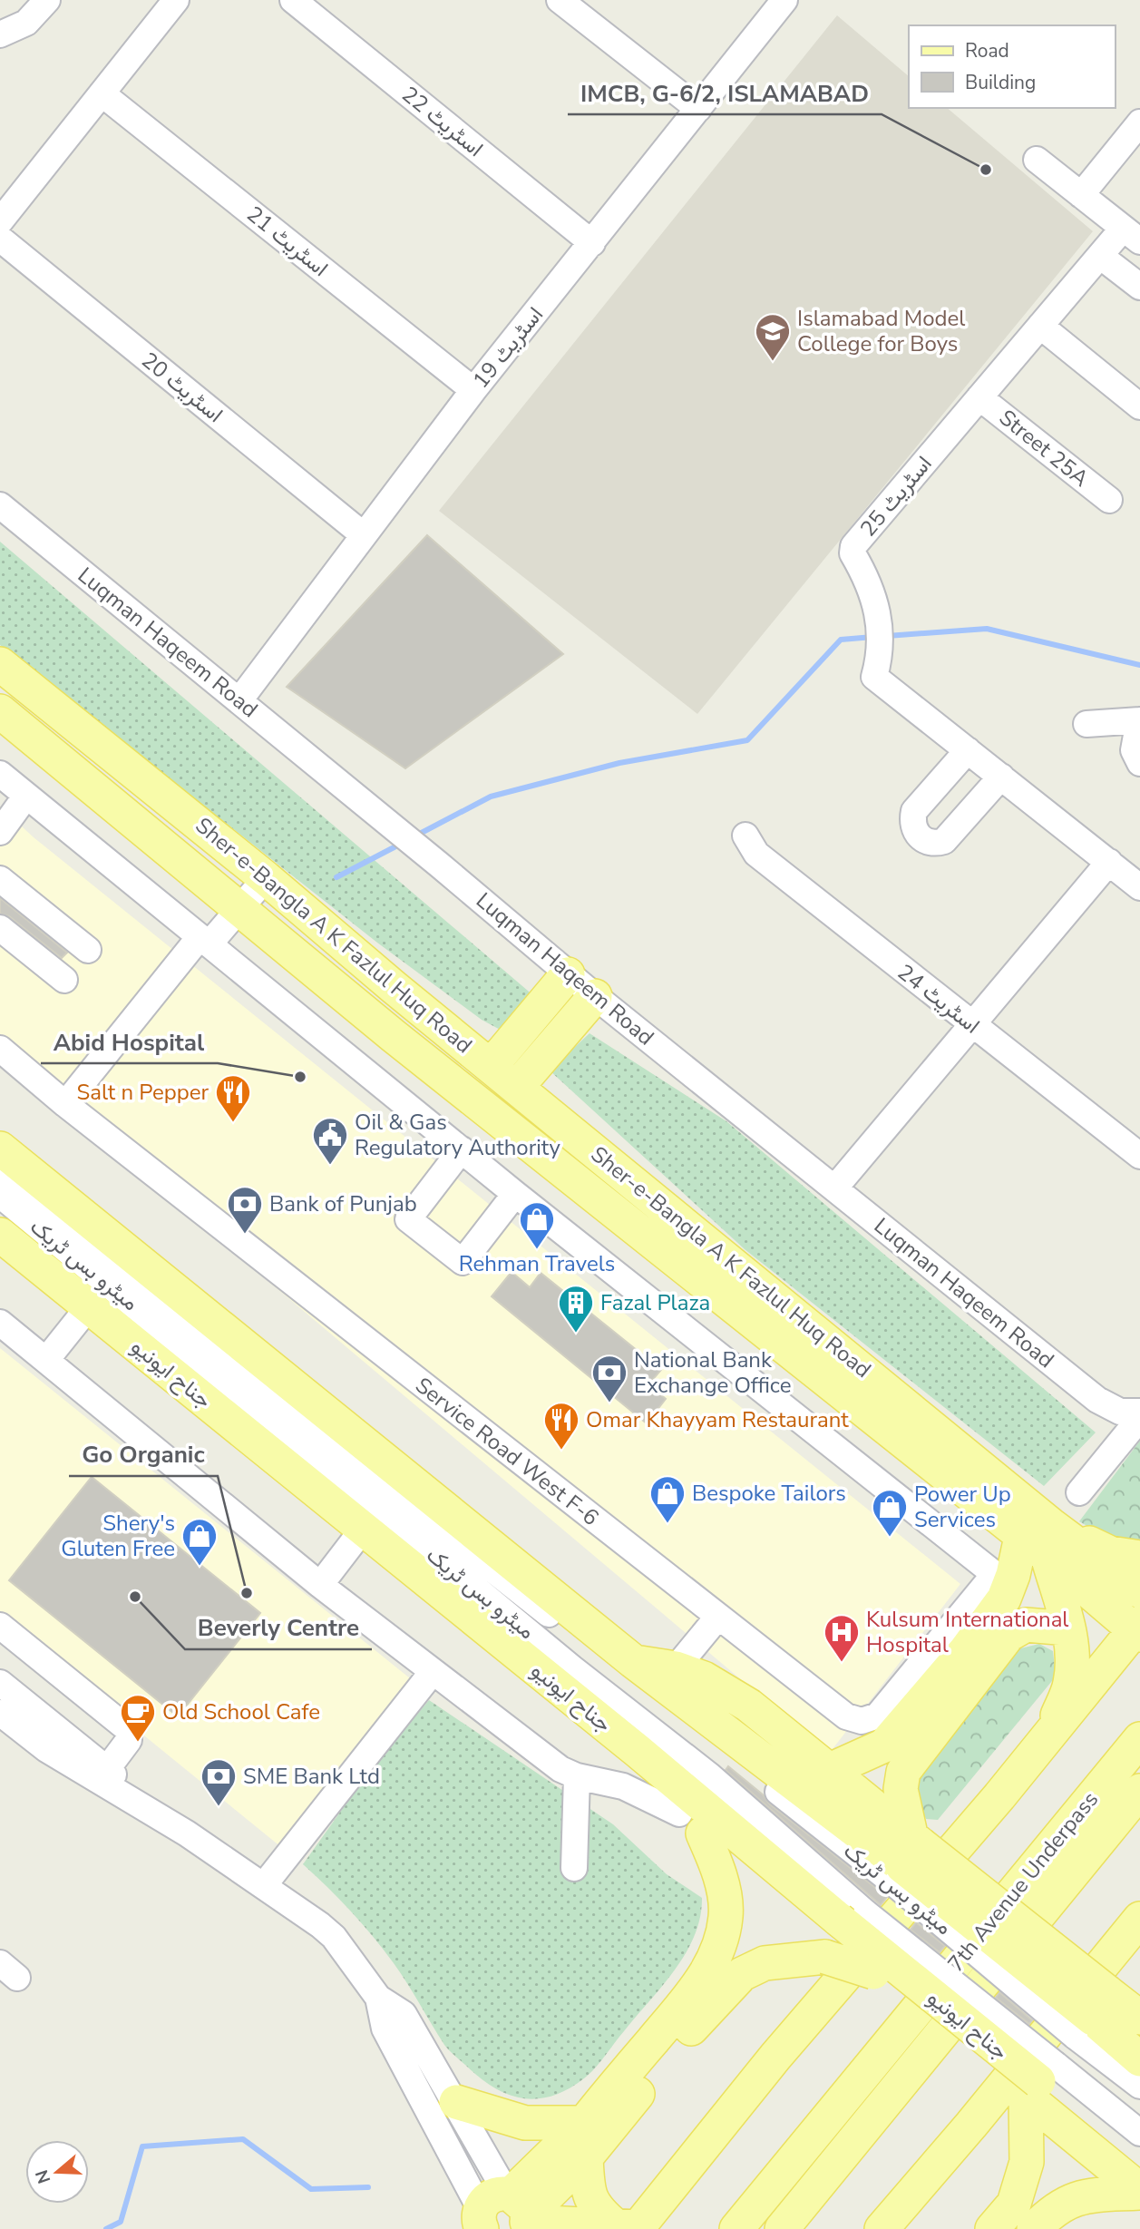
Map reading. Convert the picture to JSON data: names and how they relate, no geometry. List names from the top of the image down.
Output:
{
  "streets": {
    "main road": ["Sher-e-Bangla A K Fazlul Huq Road", "جناح ایونیو", "7th Avenue Underpass"],
    "street": [
      "اسٹریٹ 22",
      "اسٹریٹ 21",
      "اسٹریٹ 19",
      "اسٹریٹ 20",
      "Street 25A",
      "اسٹریٹ 25",
      "Luqman Haqeem Road",
      "اسٹریٹ 24",
      "میٹرو بس ٹریک",
      "Service Road West F-6"
    ]
  },
  "crossings": [
    ["اسٹریٹ 22", "اسٹریٹ 19"],
    ["اسٹریٹ 21", "اسٹریٹ 19"],
    ["اسٹریٹ 19", "اسٹریٹ 20"],
    ["اسٹریٹ 19", "Luqman Haqeem Road"],
    ["Street 25A", "اسٹریٹ 25"],
    ["میٹرو بس ٹریک", "جناح ایونیو"]
  ],
  "places": {
    "other": [
      "IMCB, G-6/2, ISLAMABAD",
      "Abid Hospital",
      "Go Organic",
      "Beverly Centre"
    ],
    "school or university": ["Islamabad Model College for Boys"],
    "restaurant": ["Salt n Pepper", "Omar Khayyam Restaurant"],
    "public building": ["Oil & Gas Regulatory Authority"],
    "bank": ["Bank of Punjab", "National Bank Exchange Office", "SME Bank Ltd"],
    "shop": [
      "Rehman Travels",
      "Bespoke Tailors",
      "Power Up Services",
      "Shery's Gluten Free"
    ],
    "building": ["Fazal Plaza"],
    "hospital": ["Kulsum International Hospital"],
    "cafe": ["Old School Cafe"]
  },
  "legend": ["Road", "Building"],
  "north": "left"
}
